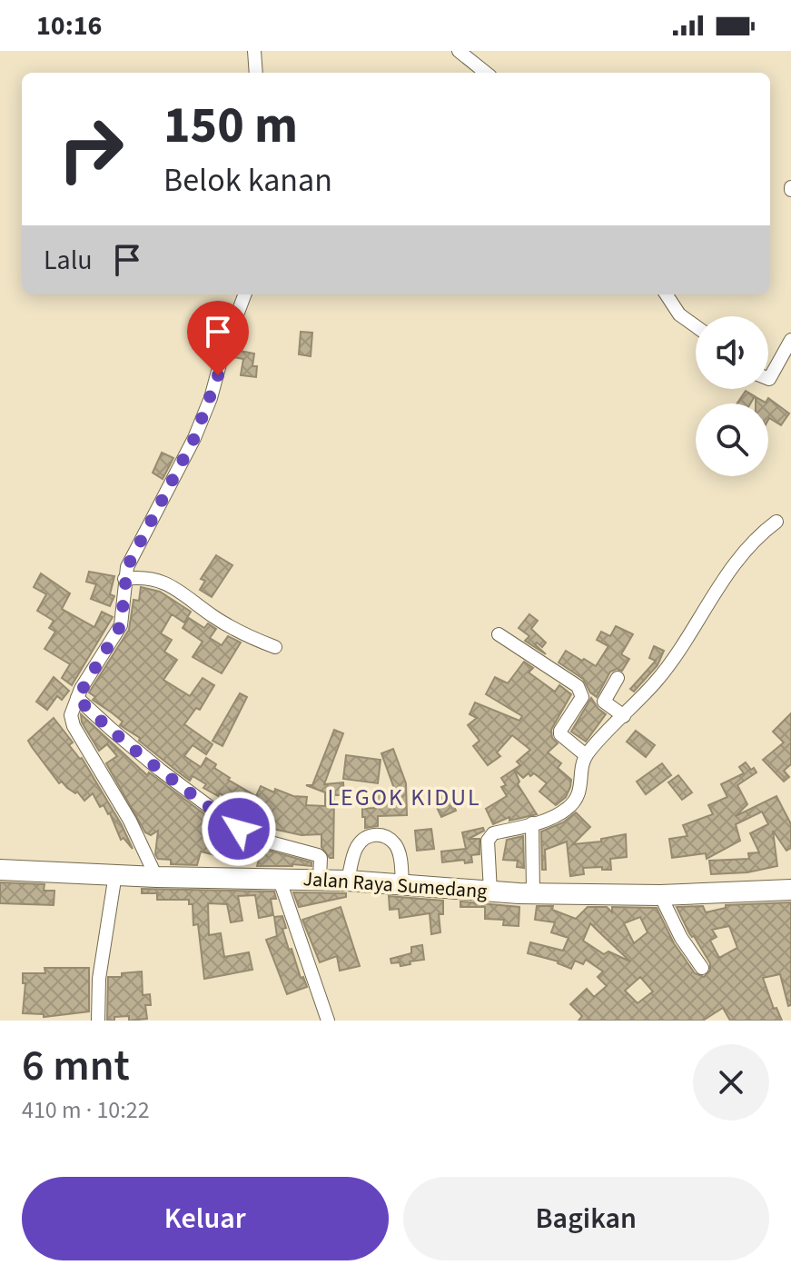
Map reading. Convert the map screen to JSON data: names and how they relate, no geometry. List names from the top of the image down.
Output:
{
  "streets": {
    "highway": ["Jalan Raya Sumedang"]
  },
  "districts": ["LEGOK KIDUL"],
  "page": {
    "status": "10:16",
    "turn": ["150 m", "Belok kanan"],
    "then": "Lalu",
    "heading": ["6 mnt", "410 m · 10:22"],
    "buttons": ["Keluar", "Bagikan"]
  }
}
